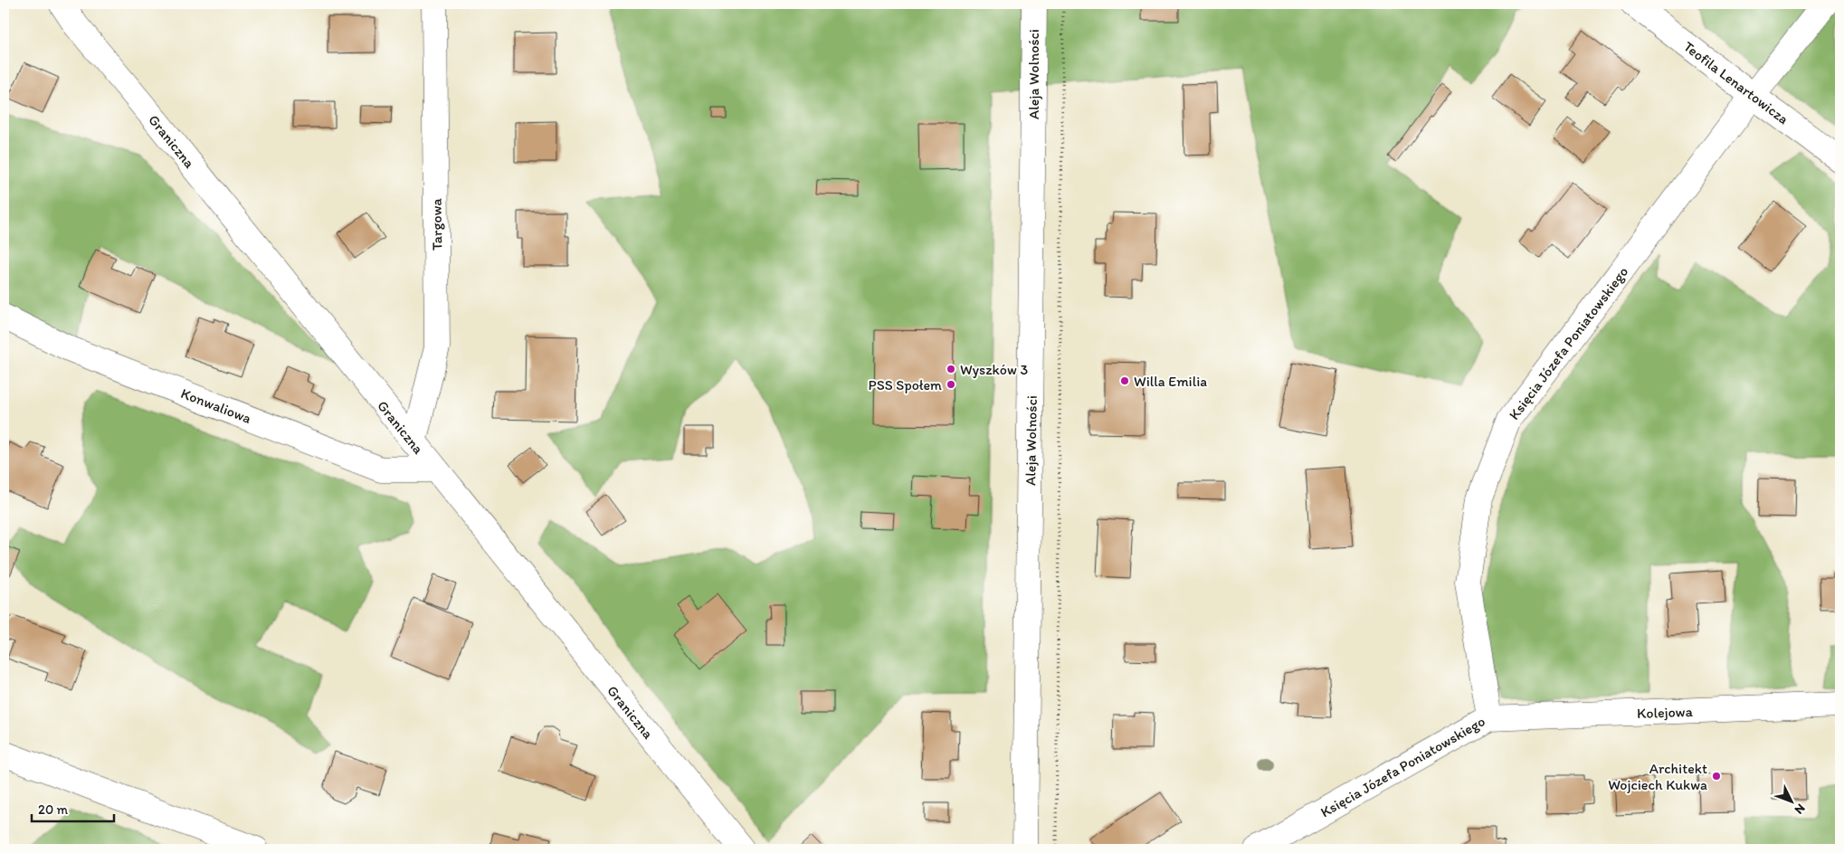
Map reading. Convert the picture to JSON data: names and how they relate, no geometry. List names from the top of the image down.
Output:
{
  "streets": {
    "street": [
      "Aleja Wolności",
      "Teofila Lenartowicza",
      "Graniczna",
      "Targowa",
      "Księcia Józefa Poniatowskiego",
      "Konwaliowa",
      "Kolejowa"
    ]
  },
  "crossings": [
    ["Teofila Lenartowicza", "Księcia Józefa Poniatowskiego"],
    ["Graniczna", "Targowa"],
    ["Graniczna", "Konwaliowa"],
    ["Księcia Józefa Poniatowskiego", "Kolejowa"]
  ],
  "places": [
    "Wyszków 3",
    "Willa Emilia",
    "PSS Społem",
    "Architekt Wojciech Kukwa"
  ],
  "scale_bar": "20 m",
  "north": "bottom right"
}
